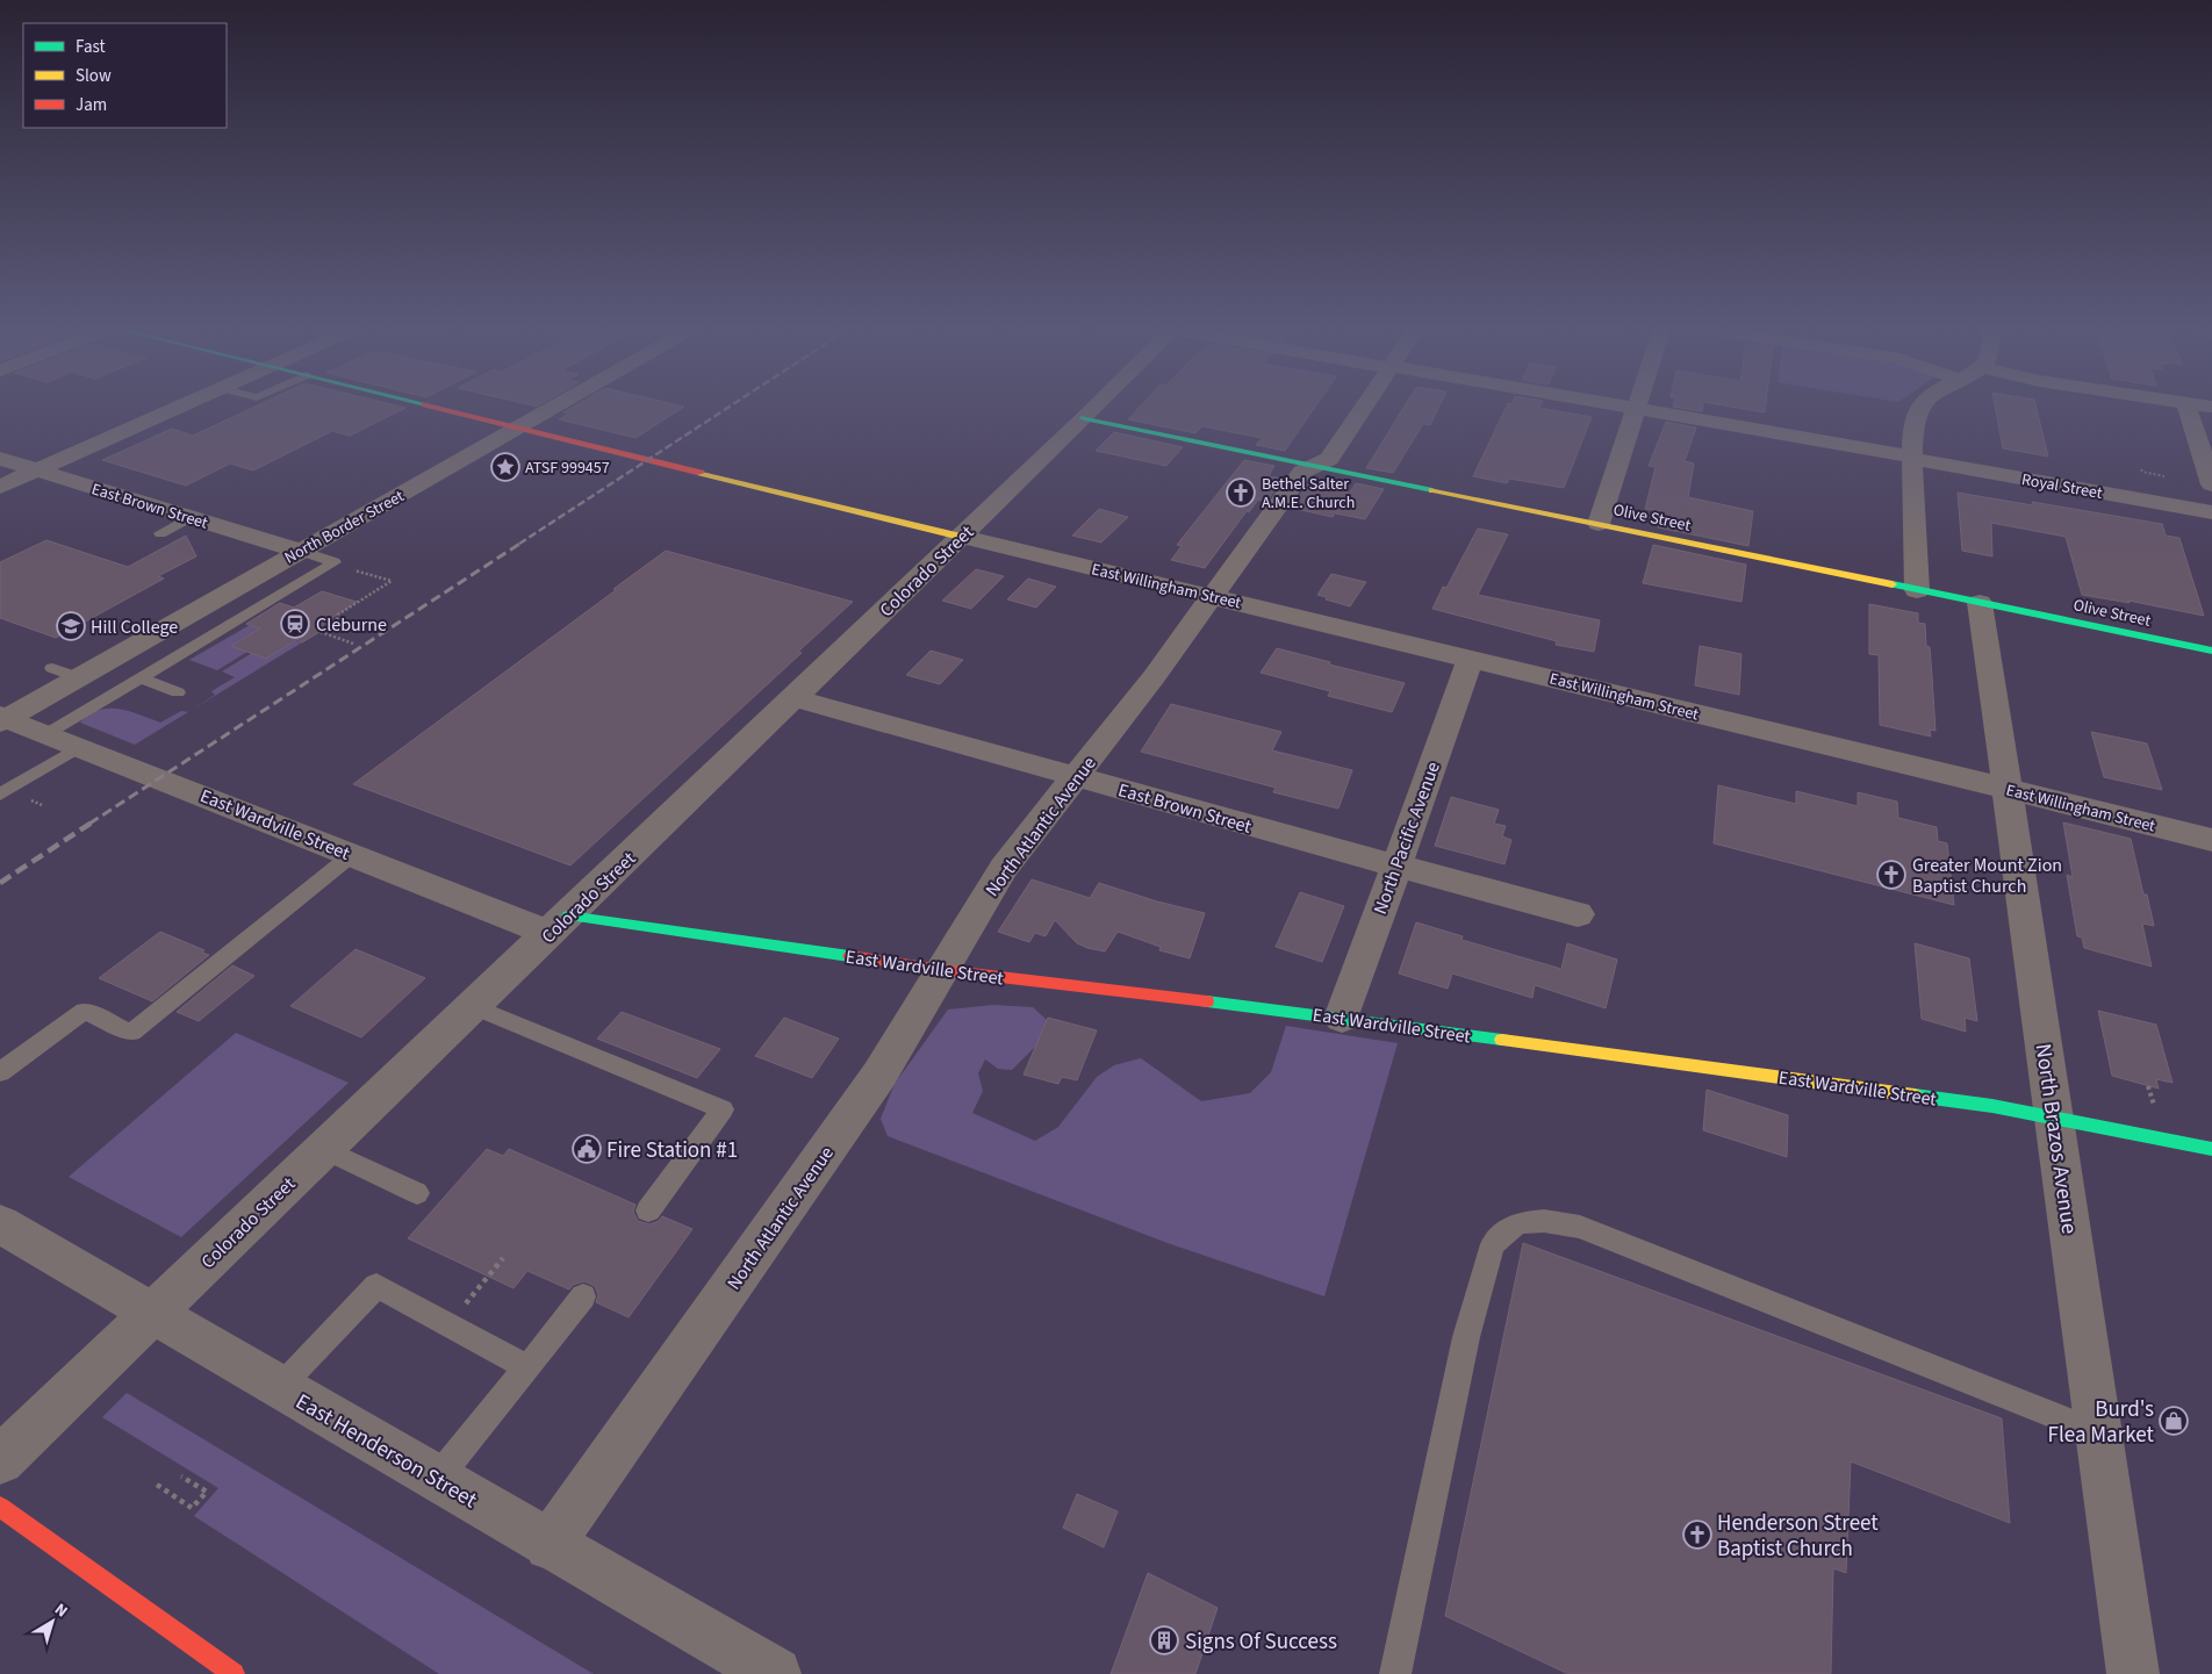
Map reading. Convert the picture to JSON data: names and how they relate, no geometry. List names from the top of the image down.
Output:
{
  "streets": {
    "street": [
      "Royal Street",
      "East Brown Street",
      "Olive Street",
      "North Border Street",
      "Colorado Street",
      "East Willingham Street",
      "East Wardville Street",
      "North Atlantic Avenue",
      "North Pacific Avenue",
      "North Brazos Avenue",
      "East Henderson Street"
    ]
  },
  "crossings": [
    ["East Brown Street", "North Border Street"],
    ["East Brown Street", "Colorado Street"],
    ["East Brown Street", "North Atlantic Avenue"],
    ["East Brown Street", "North Pacific Avenue"],
    ["Olive Street", "Colorado Street"],
    ["Olive Street", "North Atlantic Avenue"],
    ["Olive Street", "North Brazos Avenue"],
    ["North Border Street", "East Willingham Street"],
    ["North Border Street", "East Wardville Street"],
    ["Colorado Street", "East Willingham Street"],
    ["Colorado Street", "East Wardville Street"],
    ["Colorado Street", "East Henderson Street"],
    ["East Willingham Street", "North Atlantic Avenue"],
    ["East Willingham Street", "North Pacific Avenue"],
    ["East Willingham Street", "North Brazos Avenue"],
    ["East Wardville Street", "North Atlantic Avenue"],
    ["East Wardville Street", "North Pacific Avenue"],
    ["East Wardville Street", "North Brazos Avenue"],
    ["North Atlantic Avenue", "East Henderson Street"]
  ],
  "places": {
    "place": ["ATSF 999457"],
    "church": ["Bethel Salter A.M.E. Church", "Greater Mount Zion Baptist Church", "Henderson Street Baptist Church"],
    "station": ["Cleburne"],
    "school or university": ["Hill College"],
    "public building": ["Fire Station #1"],
    "shop": ["Burd's Flea Market"],
    "building": ["Signs Of Success"]
  },
  "legend": ["Fast", "Slow", "Jam"],
  "north": "top right"
}
